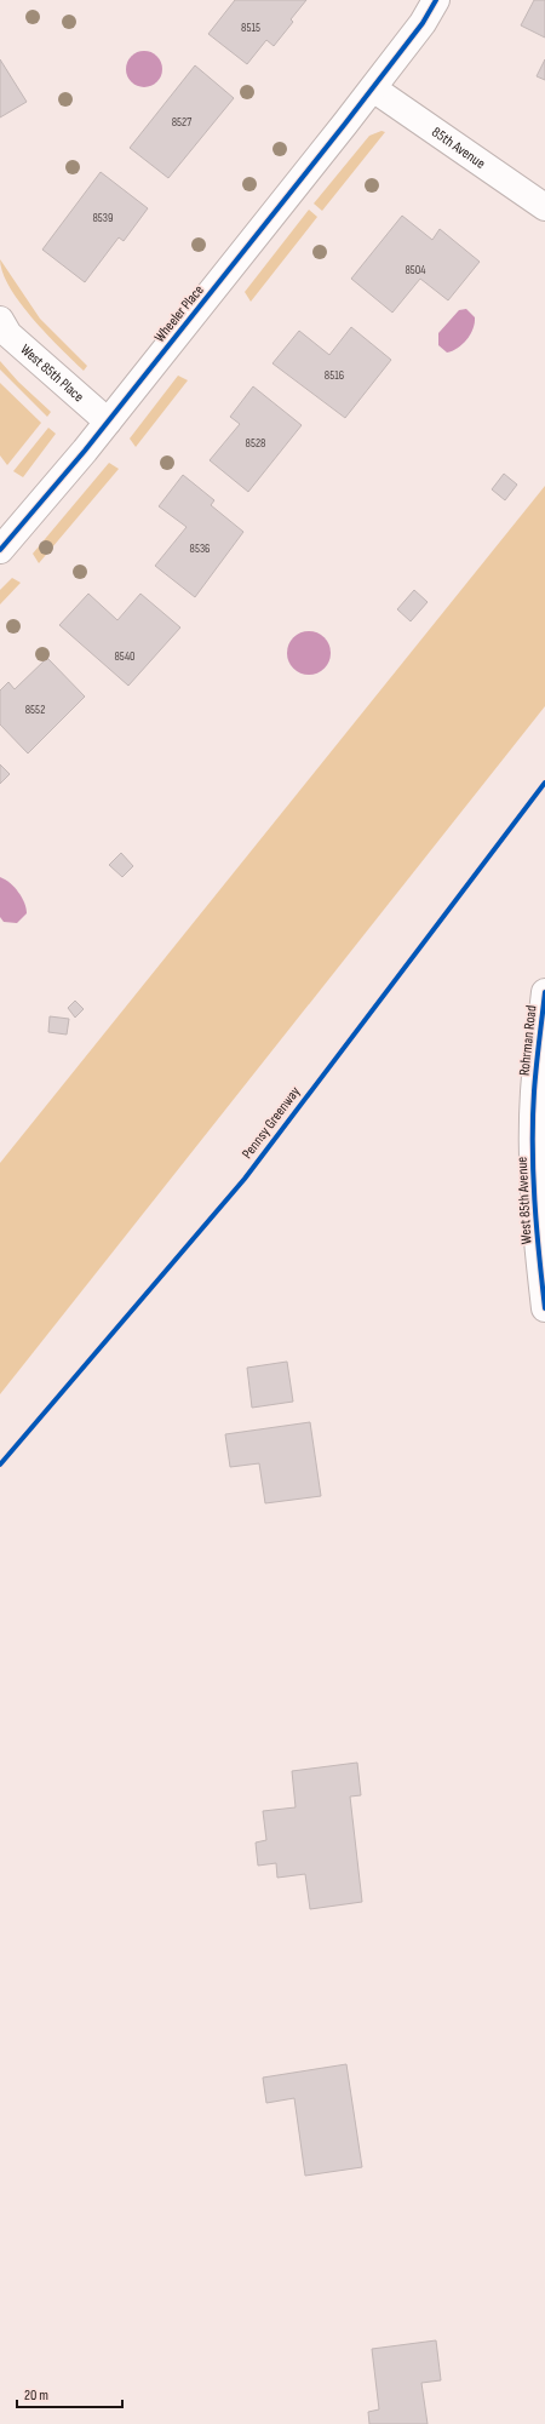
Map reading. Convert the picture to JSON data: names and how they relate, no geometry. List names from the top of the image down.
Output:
{
  "streets": {
    "street": [
      "85th Avenue",
      "Wheeler Place",
      "West 85th Place",
      "Rohrman Road",
      "West 85th Avenue"
    ],
    "cycle path": ["Pennsy Greenway"]
  },
  "crossings": [
    ["85th Avenue", "Wheeler Place"],
    ["Wheeler Place", "West 85th Place"],
    ["Rohrman Road", "West 85th Avenue"]
  ],
  "house_numbers": [
    "8515",
    "8527",
    "8539",
    "8504",
    "8516",
    "8528",
    "8536",
    "8540",
    "8552"
  ],
  "scale_bar": "20 m"
}
